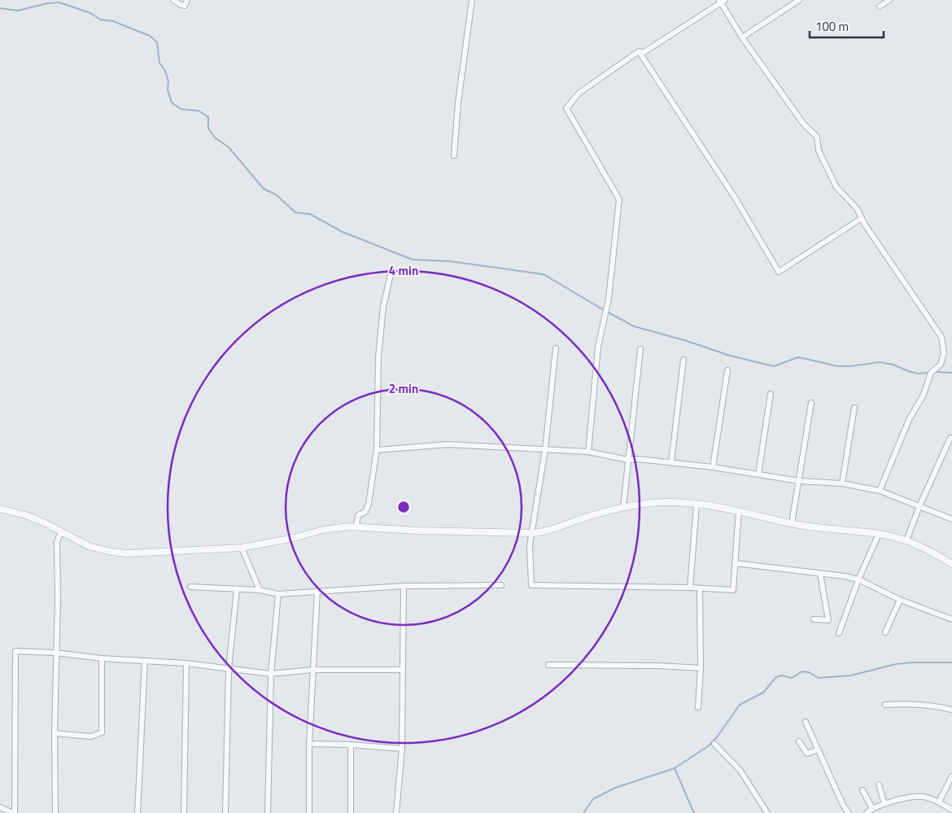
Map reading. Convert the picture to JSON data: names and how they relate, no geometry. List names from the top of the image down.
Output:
{
  "scale_bar": "100 m",
  "rings": ["4 min", "2 min"]
}
